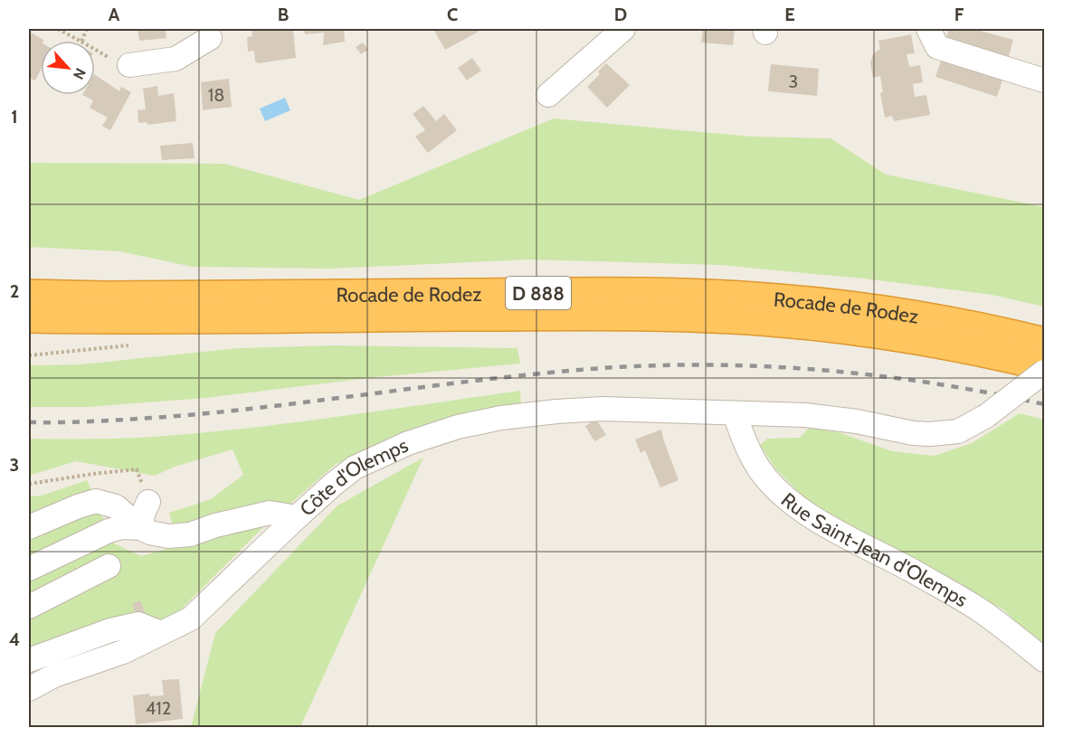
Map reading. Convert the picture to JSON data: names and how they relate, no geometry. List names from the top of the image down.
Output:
{
  "streets": {
    "highway": ["D 888", "Rocade de Rodez"],
    "street": ["Côte d'Olemps", "Rue Saint-Jean d'Olemps"]
  },
  "crossings": [
    ["Côte d'Olemps", "Rue Saint-Jean d'Olemps"]
  ],
  "house_numbers": ["3", "18", "412"],
  "north": "bottom right",
  "grid": {
    "columns": [
      "A",
      "B",
      "C",
      "D",
      "E",
      "F"
    ],
    "rows": [
      "1",
      "2",
      "3",
      "4"
    ]
  }
}
